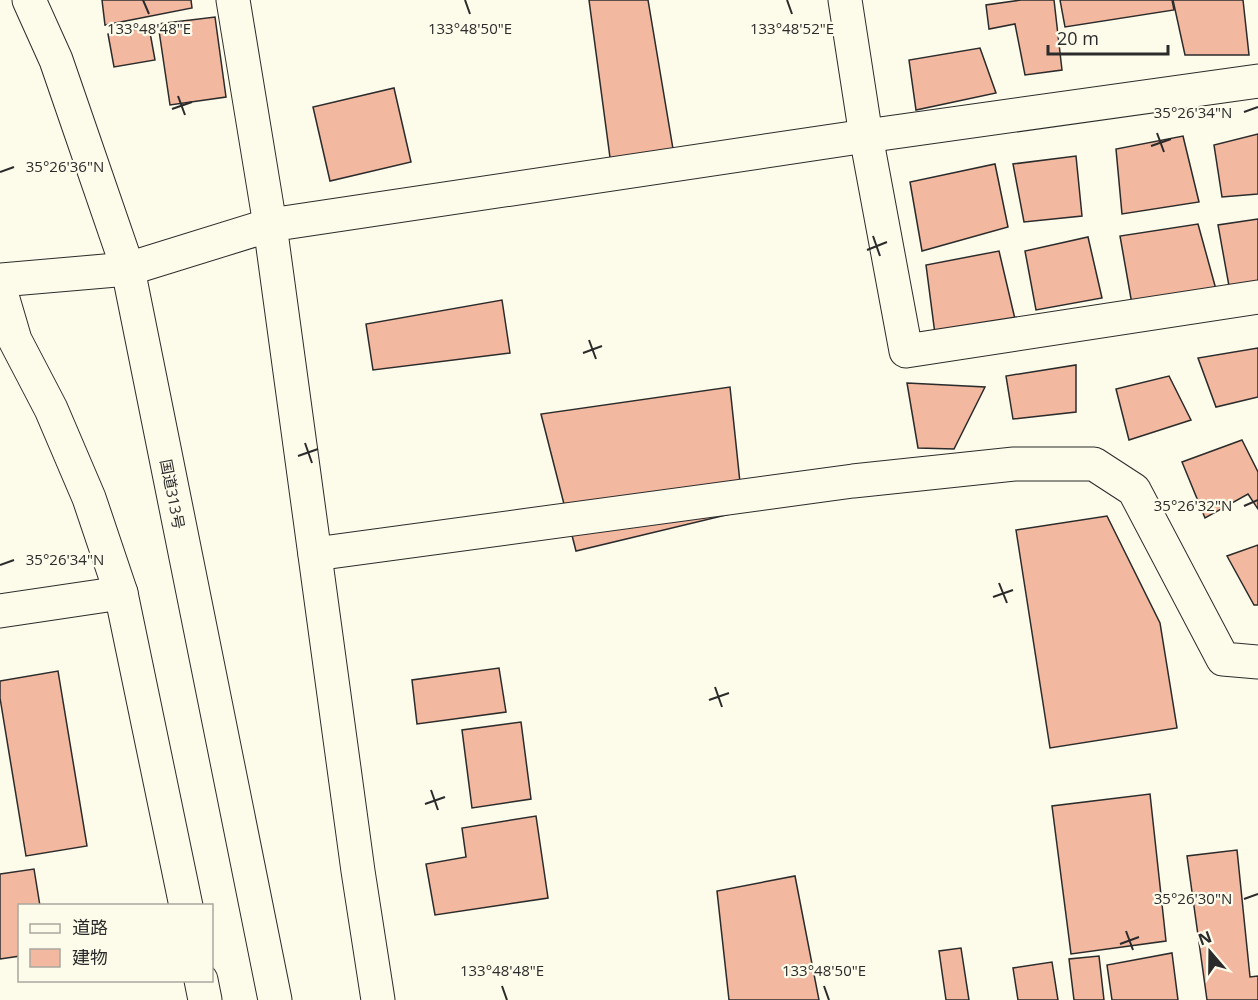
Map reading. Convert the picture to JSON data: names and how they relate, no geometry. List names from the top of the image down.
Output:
{
  "streets": {
    "main road": ["国道313号"]
  },
  "legend": ["道路", "建物"],
  "scale_bar": "20 m",
  "north": "top",
  "coordinates": [
    "133°48'48\"E",
    "133°48'50\"E",
    "133°48'52\"E",
    "35°26'34\"N",
    "35°26'36\"N",
    "35°26'32\"N",
    "35°26'30\"N"
  ]
}
